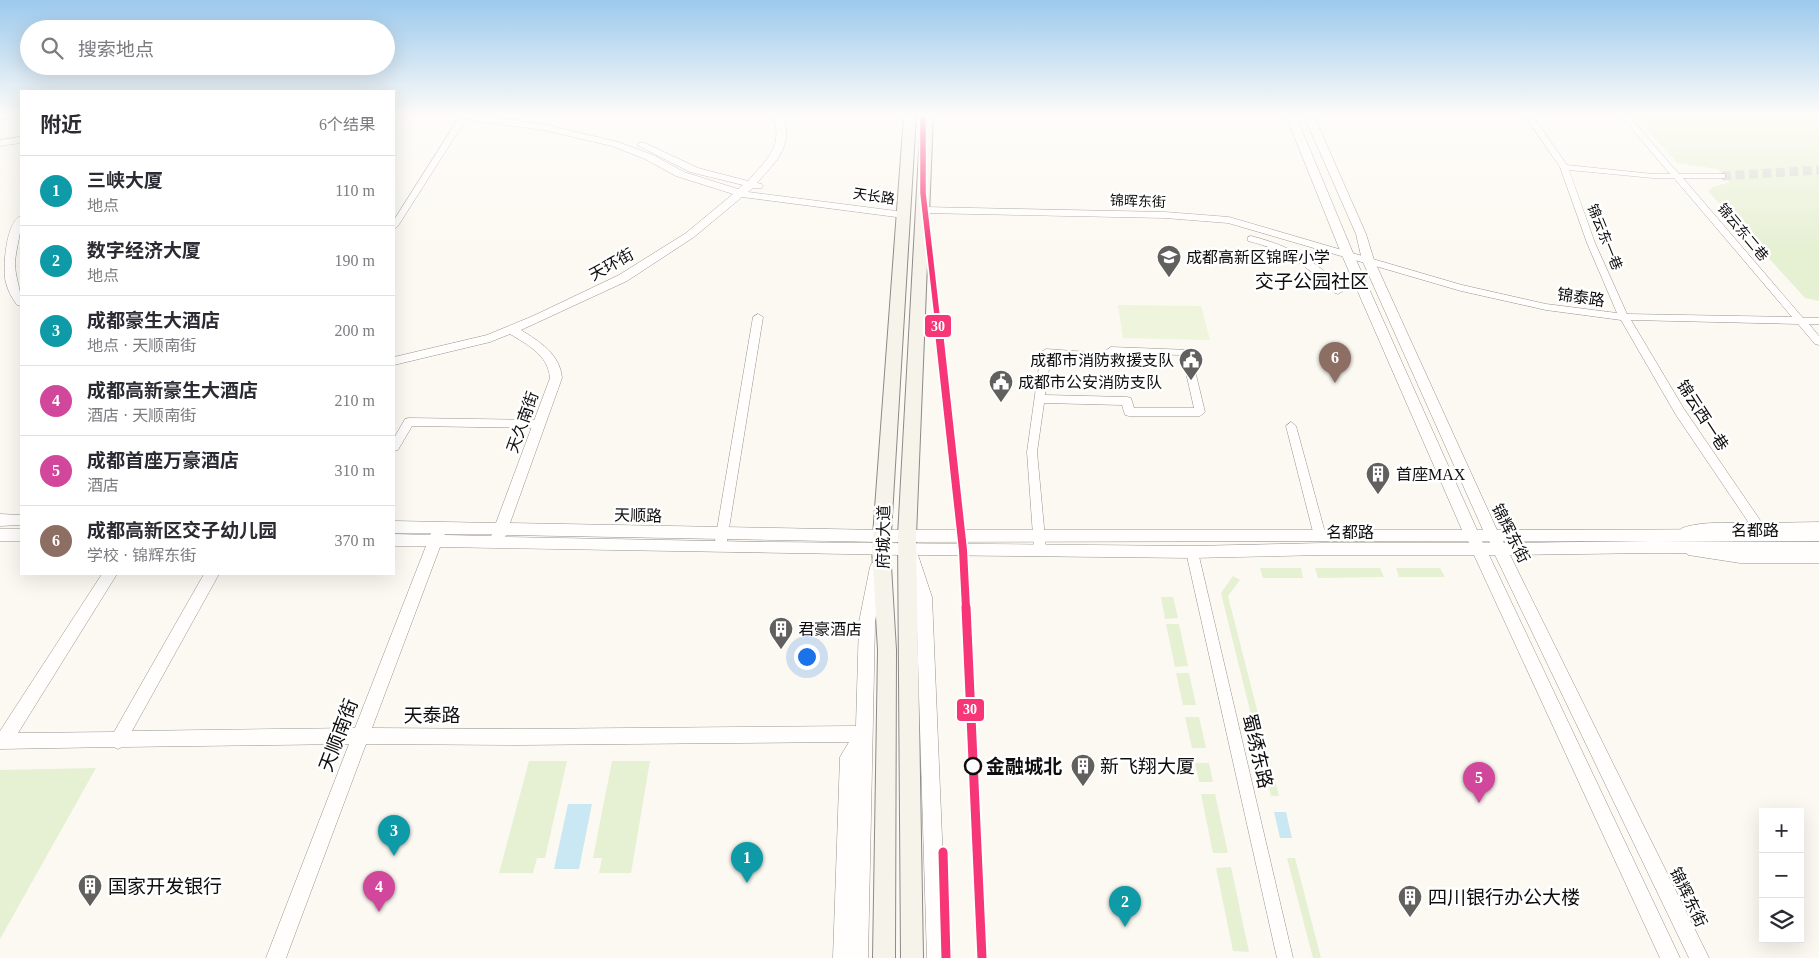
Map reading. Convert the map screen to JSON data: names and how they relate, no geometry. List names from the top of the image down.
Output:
{
  "streets": {
    "main road": ["府城大道"],
    "street": [
      "天长路",
      "锦晖东街",
      "锦云东二巷",
      "锦云东一巷",
      "天环街",
      "锦泰路",
      "锦云西一巷",
      "天久南街",
      "天顺路",
      "名都路",
      "锦辉东街",
      "天泰路",
      "天顺南街",
      "蜀绣东路"
    ]
  },
  "crossings": [
    ["天长路", "天环街"],
    ["天长路", "府城大道"],
    ["锦晖东街", "锦泰路"],
    ["锦晖东街", "府城大道"],
    ["锦云东二巷", "锦泰路"],
    ["锦云东一巷", "锦泰路"],
    ["锦云东一巷", "锦云西一巷"],
    ["天环街", "天久南街"],
    ["锦泰路", "锦云西一巷"],
    ["锦泰路", "锦辉东街"],
    ["天久南街", "天顺路"],
    ["天顺路", "名都路"],
    ["天顺路", "府城大道"],
    ["天顺路", "天顺南街"],
    ["名都路", "锦辉东街"],
    ["名都路", "府城大道"],
    ["名都路", "蜀绣东路"],
    ["天泰路", "天顺南街"]
  ],
  "districts": ["交子公园社区"],
  "places": {
    "school or university": ["成都高新区锦晖小学"],
    "public building": ["成都市消防救援支队", "成都市公安消防支队"],
    "building": [
      "首座MAX",
      "君豪酒店",
      "新飞翔大厦",
      "国家开发银行",
      "四川银行办公大楼"
    ],
    "other": ["金融城北"]
  },
  "lines": ["transit line 30"],
  "page": {
    "search": "搜索地点",
    "heading": ["附近", "6个结果"],
    "list": [
      {
        "mark": "1",
        "name": "三峡大厦",
        "note": "地点",
        "value": "110 m"
      },
      {
        "mark": "2",
        "name": "数字经济大厦",
        "note": "地点",
        "value": "190 m"
      },
      {
        "mark": "3",
        "name": "成都豪生大酒店",
        "note": "地点 · 天顺南街",
        "value": "200 m"
      },
      {
        "mark": "4",
        "name": "成都高新豪生大酒店",
        "note": "酒店 · 天顺南街",
        "value": "210 m"
      },
      {
        "mark": "5",
        "name": "成都首座万豪酒店",
        "note": "酒店",
        "value": "310 m"
      },
      {
        "mark": "6",
        "name": "成都高新区交子幼儿园",
        "note": "学校 · 锦辉东街",
        "value": "370 m"
      }
    ],
    "pins": [
      "6",
      "5",
      "3",
      "1",
      "4",
      "2"
    ],
    "map_buttons": ["+", "−"]
  }
}
